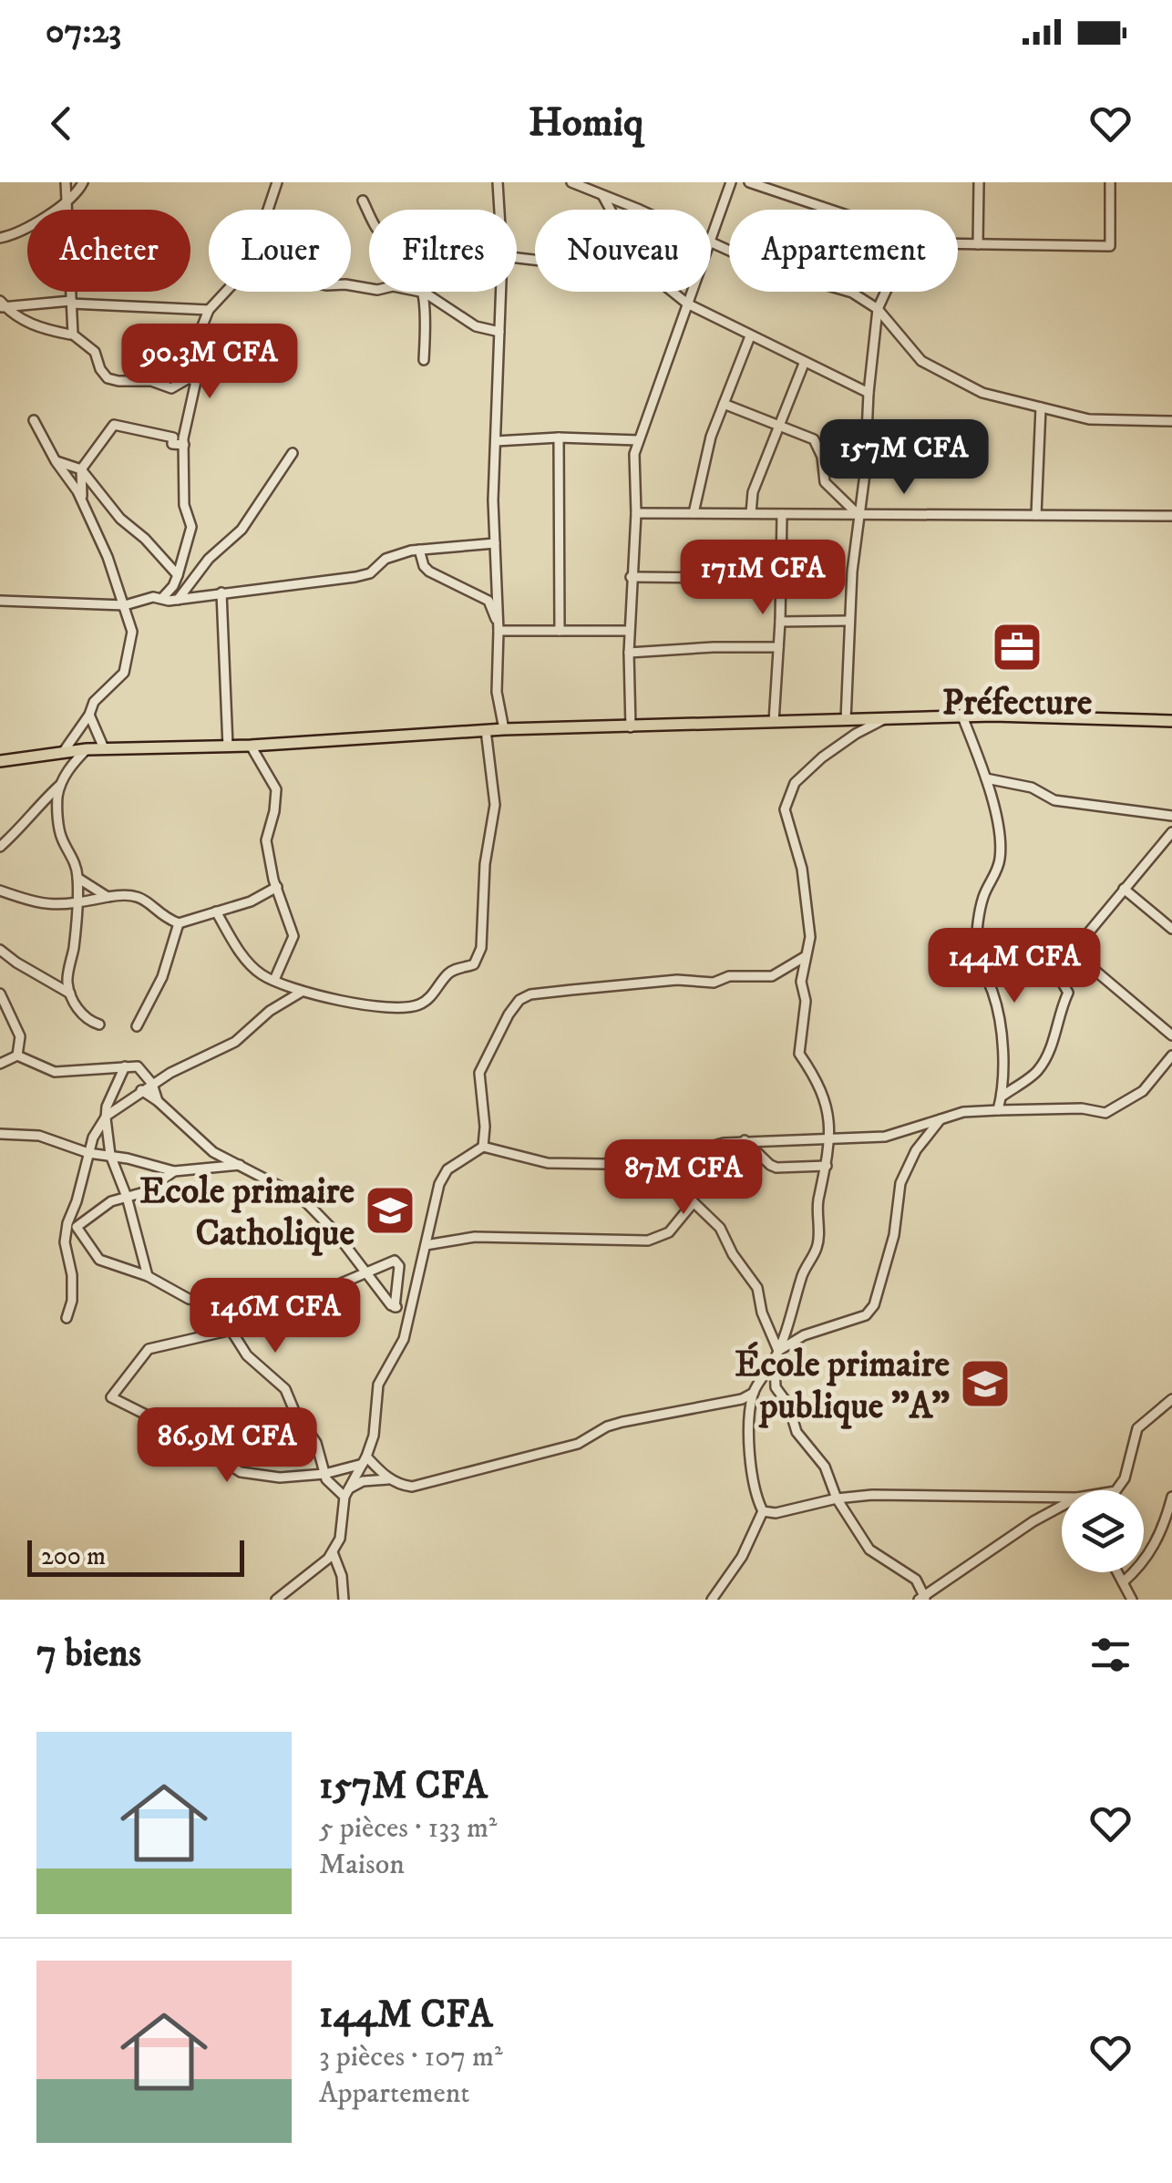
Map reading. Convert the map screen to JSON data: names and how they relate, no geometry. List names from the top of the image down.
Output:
{
  "places": {
    "office": ["Préfecture"],
    "school or university": ["Ecole primaire Catholique", "École primaire publique \"A\""]
  },
  "scale_bar": "200 m",
  "page": {
    "status": "07:23",
    "header": "Homiq",
    "chip": [
      "Acheter",
      "Louer",
      "Filtres",
      "Nouveau",
      "Appartement"
    ],
    "price": [
      "90.3M CFA",
      "157M CFA",
      "171M CFA",
      "144M CFA",
      "87M CFA",
      "146M CFA",
      "86.9M CFA"
    ],
    "scale": "200 m",
    "heading": "7 biens",
    "list": [
      {
        "name": "157M CFA",
        "note": "5 pièces · 133 m² · Maison"
      },
      {
        "name": "144M CFA",
        "note": "3 pièces · 107 m² · Appartement"
      }
    ]
  }
}
